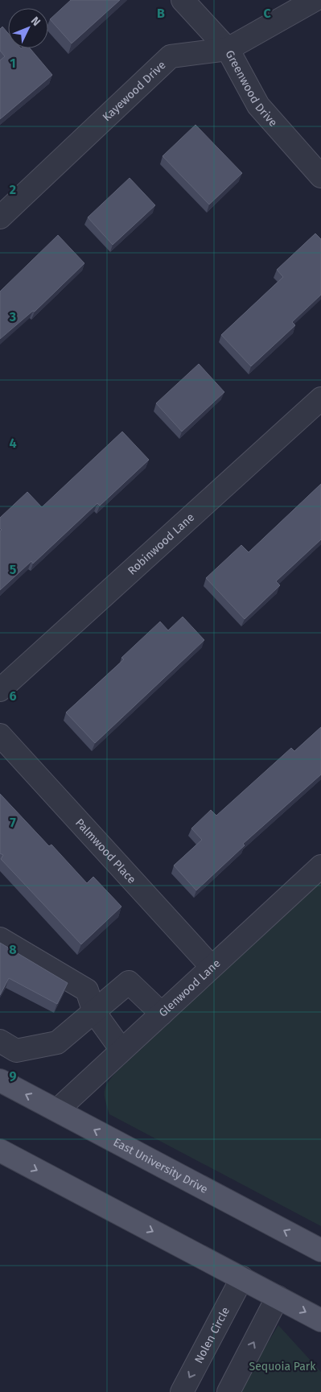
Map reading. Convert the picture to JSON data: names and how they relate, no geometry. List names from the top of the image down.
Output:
{
  "streets": {
    "main road": ["East University Drive"],
    "street": [
      "Greenwood Drive",
      "Kayewood Drive",
      "Robinwood Lane",
      "Palmwood Place",
      "Glenwood Lane",
      "Nolen Circle"
    ]
  },
  "crossings": [
    ["Greenwood Drive", "Kayewood Drive"],
    ["Palmwood Place", "Glenwood Lane"],
    ["Glenwood Lane", "East University Drive"]
  ],
  "parks": ["Sequoia Park"],
  "north": "top right",
  "grid": {
    "columns": ["B", "C"],
    "rows": [
      "1",
      "2",
      "3",
      "4",
      "5",
      "6",
      "7",
      "8",
      "9"
    ]
  }
}
